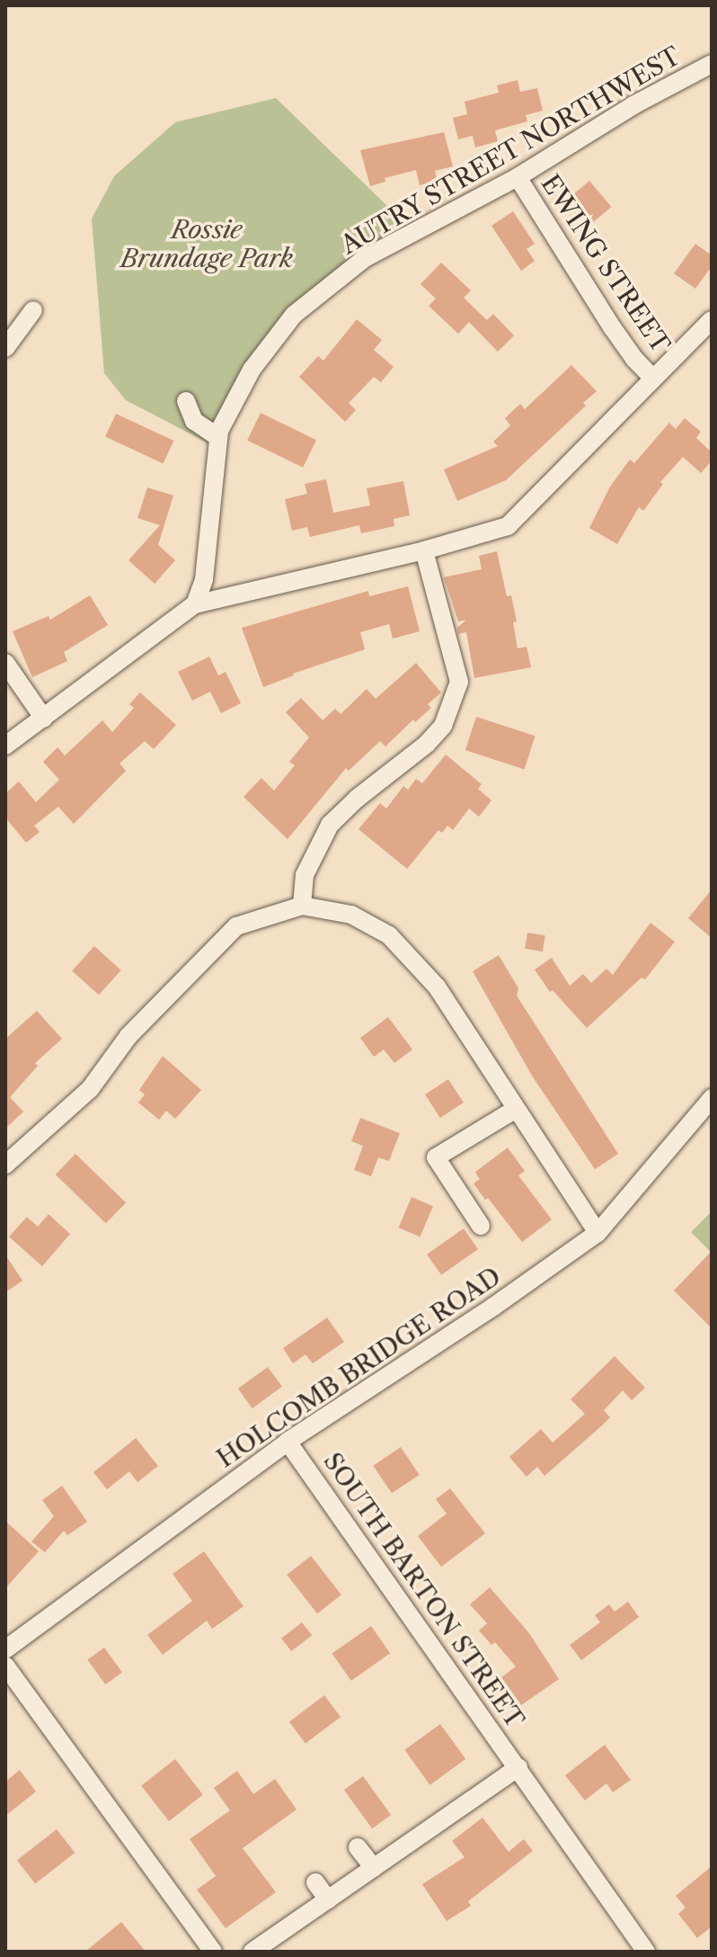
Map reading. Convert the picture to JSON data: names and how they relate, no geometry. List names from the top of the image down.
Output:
{
  "streets": {
    "street": [
      "AUTRY STREET NORTHWEST",
      "EWING STREET",
      "HOLCOMB BRIDGE ROAD",
      "SOUTH BARTON STREET"
    ]
  },
  "crossings": [
    ["AUTRY STREET NORTHWEST", "EWING STREET"],
    ["HOLCOMB BRIDGE ROAD", "SOUTH BARTON STREET"]
  ],
  "parks": ["Rossie Brundage Park"]
}
